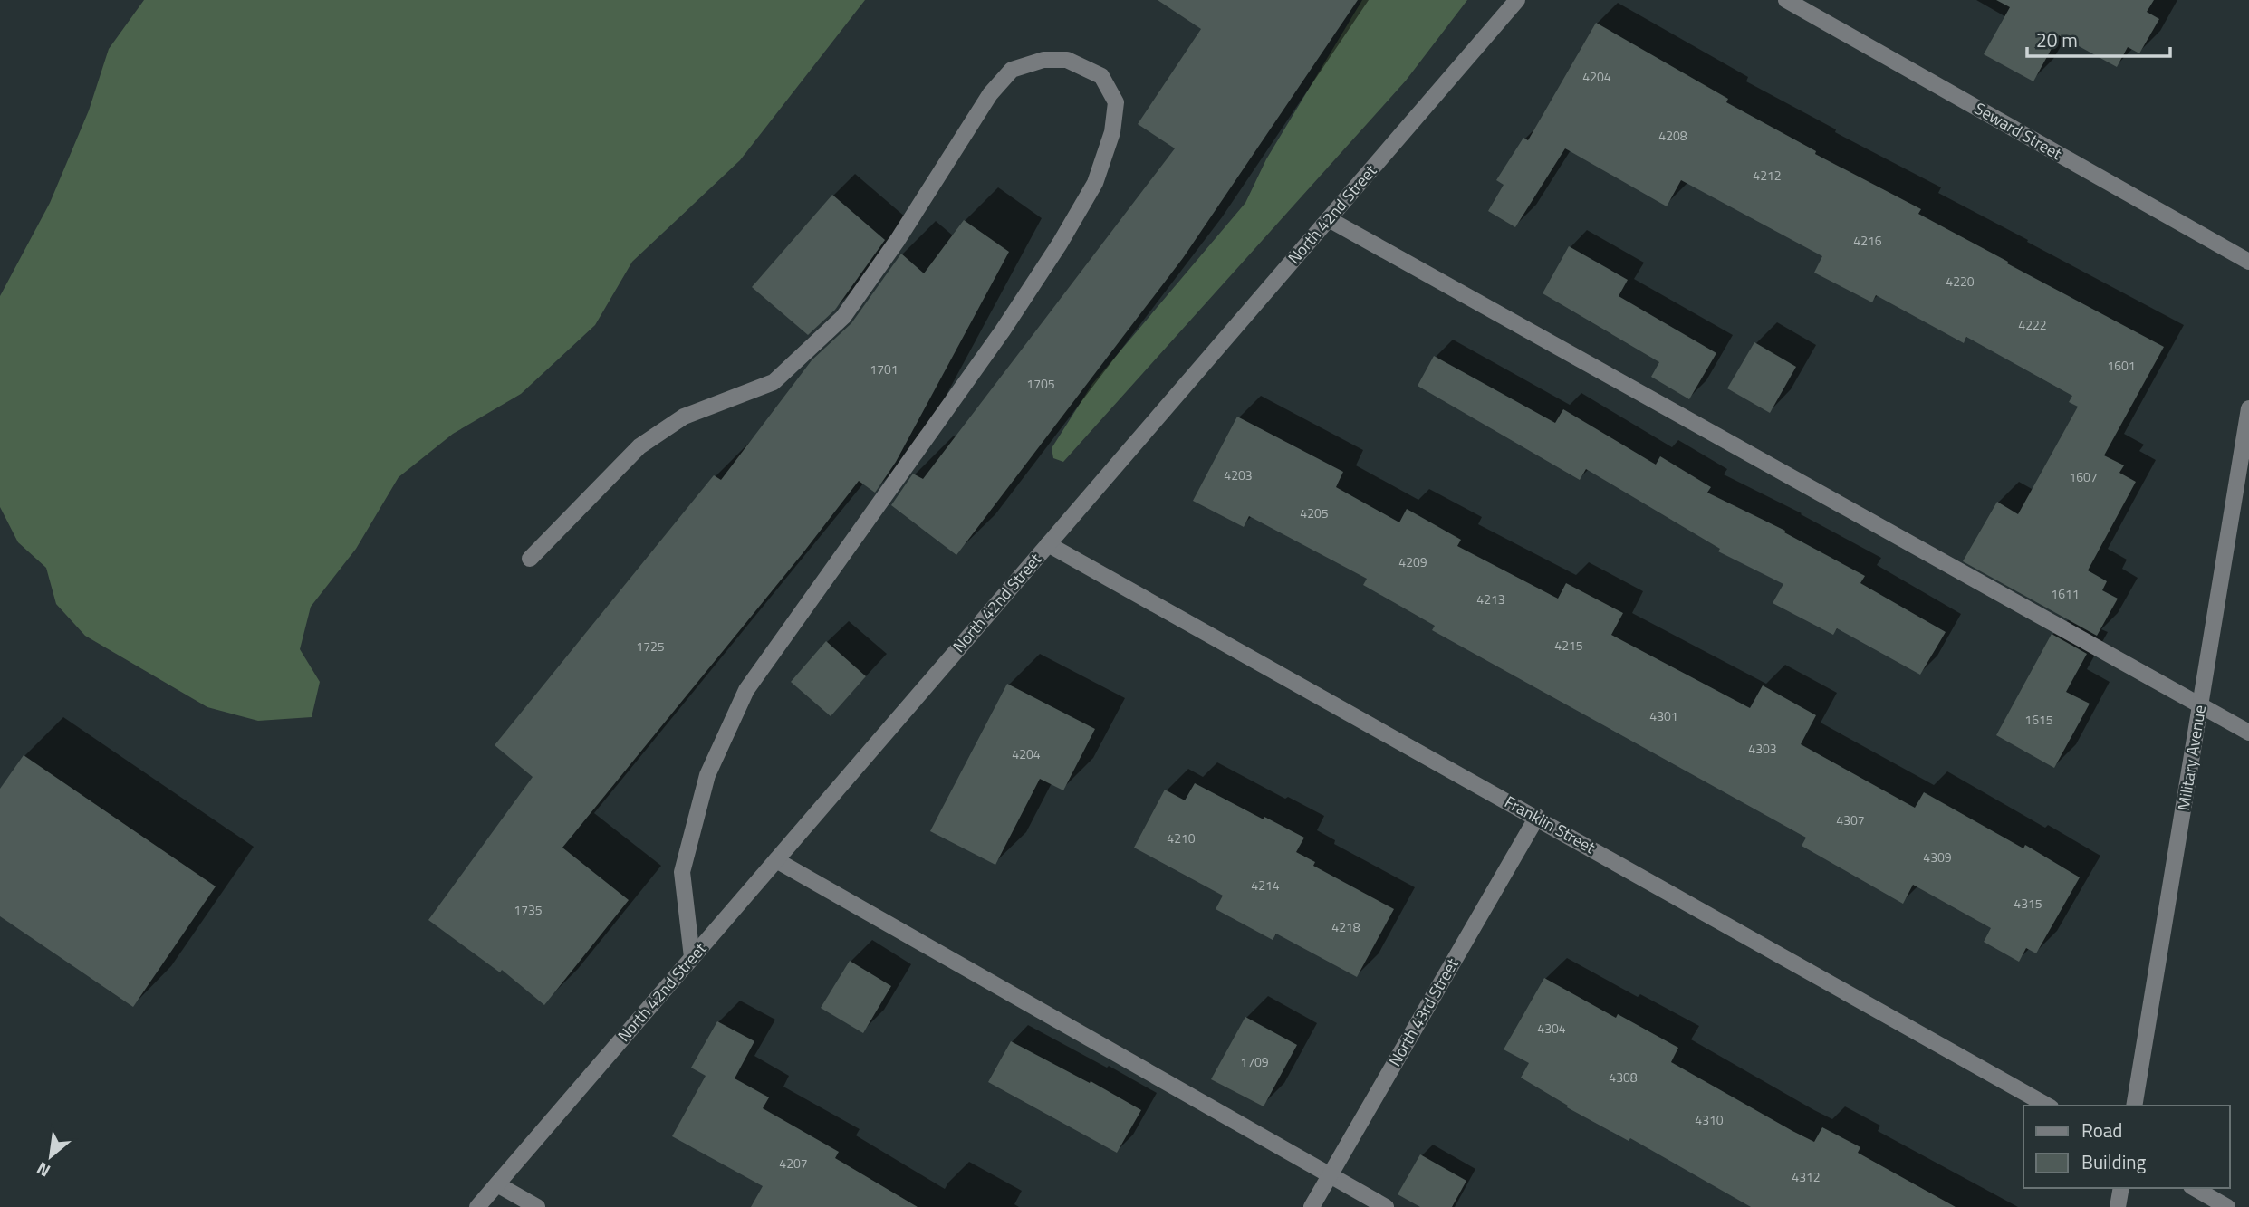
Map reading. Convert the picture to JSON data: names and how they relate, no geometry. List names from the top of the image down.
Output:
{
  "streets": {
    "street": [
      "Seward Street",
      "North 42nd Street",
      "Military Avenue",
      "Franklin Street",
      "North 43rd Street"
    ]
  },
  "crossings": [
    ["North 42nd Street", "Franklin Street"],
    ["Franklin Street", "North 43rd Street"]
  ],
  "house_numbers": [
    "4204",
    "4208",
    "4212",
    "4216",
    "4220",
    "4222",
    "1601",
    "1701",
    "1705",
    "4203",
    "1607",
    "4205",
    "4209",
    "1611",
    "4213",
    "4215",
    "1725",
    "4301",
    "1615",
    "4303",
    "4204",
    "4307",
    "4210",
    "4309",
    "4214",
    "4315",
    "1735",
    "4218",
    "4304",
    "1709",
    "4308",
    "4310",
    "4207",
    "4312"
  ],
  "legend": ["Road", "Building"],
  "scale_bar": "20 m",
  "north": "bottom left"
}
